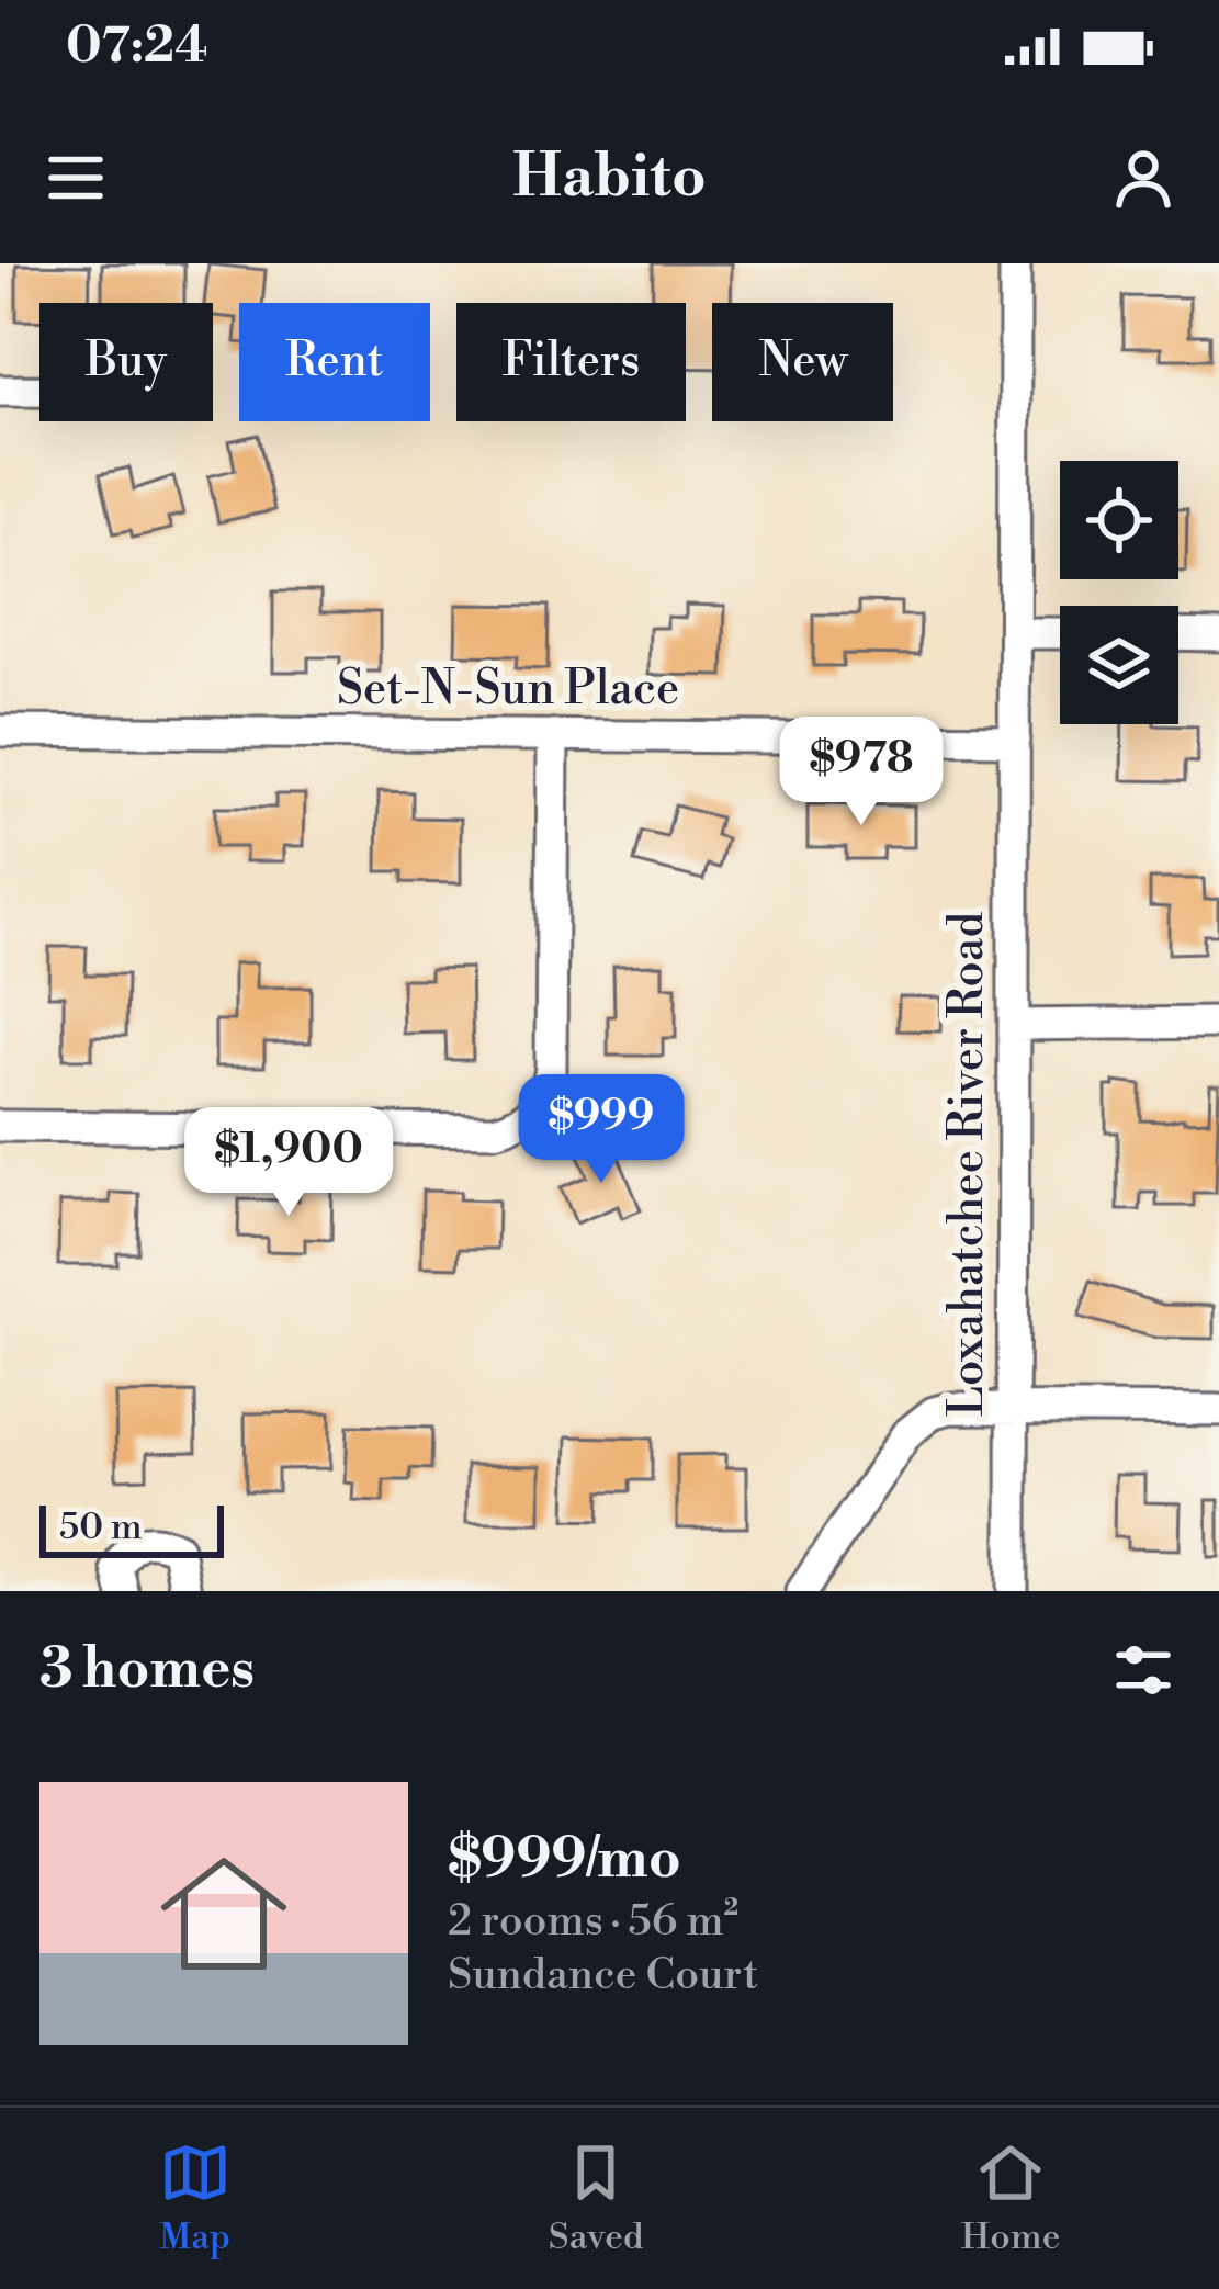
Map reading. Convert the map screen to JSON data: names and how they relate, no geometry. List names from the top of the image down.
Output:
{
  "streets": {
    "street": ["Set-N-Sun Place", "Loxahatchee River Road"]
  },
  "crossings": [
    ["Set-N-Sun Place", "Loxahatchee River Road"]
  ],
  "scale_bar": "50 m",
  "page": {
    "status": "07:24",
    "header": "Habito",
    "chip": [
      "Buy",
      "Rent",
      "Filters",
      "New"
    ],
    "price": ["$978", "$999", "$1,900"],
    "scale": "50 m",
    "heading": "3 homes",
    "list": [
      {
        "name": "$999/mo",
        "note": "2 rooms · 56 m² · Sundance Court"
      }
    ],
    "tabs": ["Map", "Saved", "Home"]
  }
}
